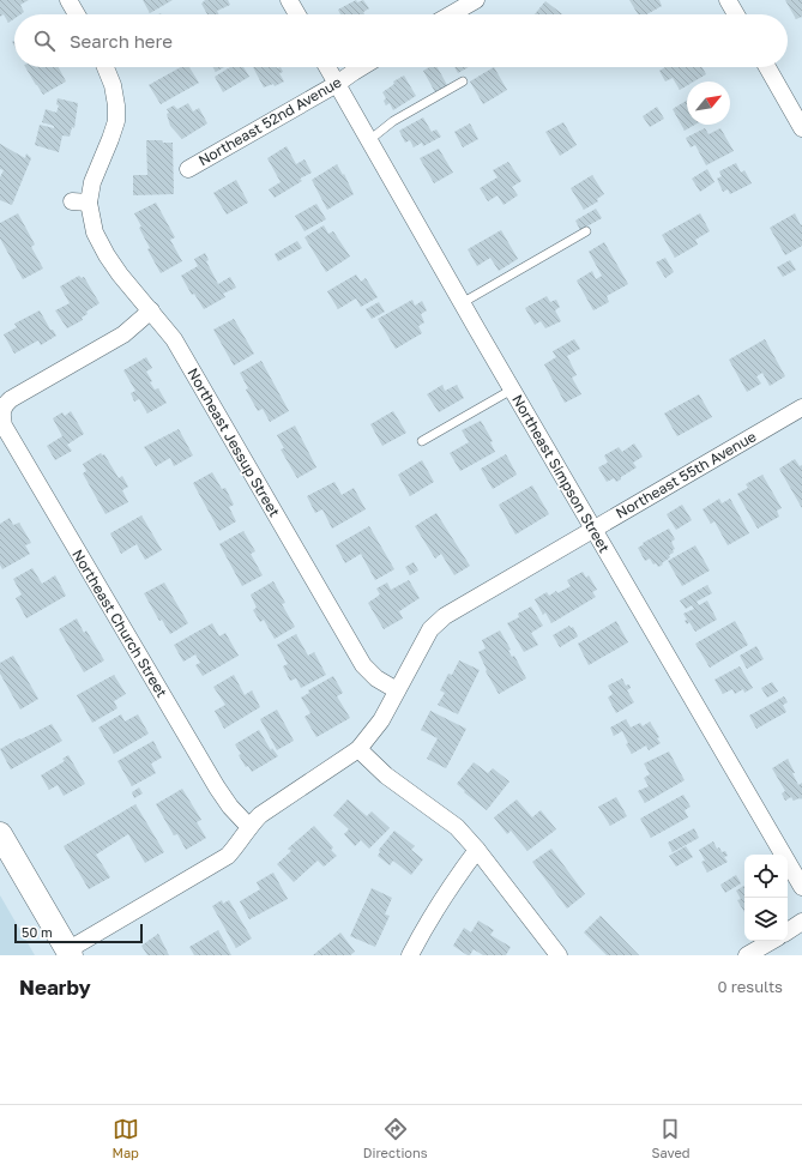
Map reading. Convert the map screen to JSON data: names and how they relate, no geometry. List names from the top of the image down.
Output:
{
  "streets": {
    "street": [
      "Northeast 52nd Avenue",
      "Northeast Jessup Street",
      "Northeast Simpson Street",
      "Northeast 55th Avenue",
      "Northeast Church Street"
    ]
  },
  "crossings": [
    ["Northeast 52nd Avenue", "Northeast Simpson Street"],
    ["Northeast Jessup Street", "Northeast 55th Avenue"],
    ["Northeast Jessup Street", "Northeast Church Street"],
    ["Northeast Simpson Street", "Northeast 55th Avenue"],
    ["Northeast 55th Avenue", "Northeast Church Street"]
  ],
  "scale_bar": "50 m",
  "north": "top right",
  "page": {
    "search": "Search here",
    "scale": "50 m",
    "heading": ["Nearby", "0 results"],
    "nav": ["Map", "Directions", "Saved"]
  }
}
